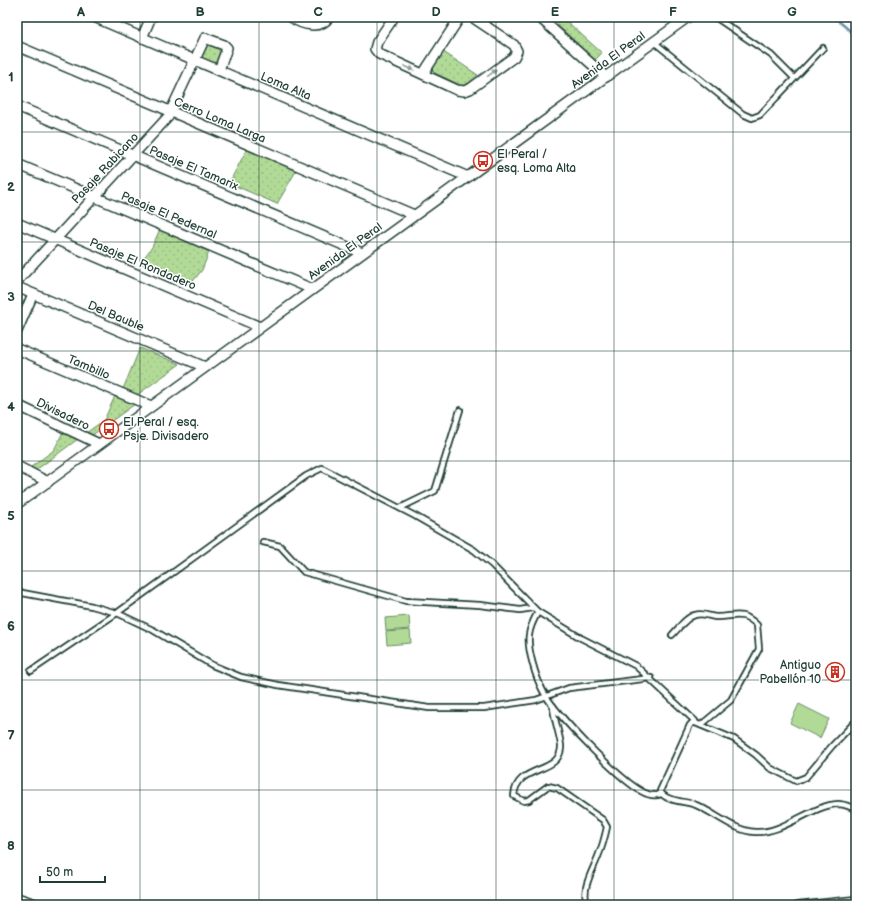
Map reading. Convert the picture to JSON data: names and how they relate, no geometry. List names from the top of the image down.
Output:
{
  "streets": {
    "street": [
      "Avenida El Peral",
      "Loma Alta",
      "Cerro Loma Larga",
      "Pasaje Rabicano",
      "Pasaje El Tamarix",
      "Pasaje El Pedernal",
      "Pasaje El Rondadero",
      "Del Bauble",
      "Tambillo",
      "Divisadero"
    ]
  },
  "crossings": [
    ["Avenida El Peral", "Loma Alta"],
    ["Avenida El Peral", "Cerro Loma Larga"],
    ["Avenida El Peral", "Pasaje El Tamarix"],
    ["Avenida El Peral", "Pasaje El Pedernal"],
    ["Avenida El Peral", "Pasaje El Rondadero"],
    ["Avenida El Peral", "Del Bauble"],
    ["Avenida El Peral", "Tambillo"],
    ["Avenida El Peral", "Divisadero"],
    ["Loma Alta", "Pasaje Rabicano"],
    ["Cerro Loma Larga", "Pasaje Rabicano"],
    ["Pasaje Rabicano", "Pasaje El Tamarix"],
    ["Pasaje Rabicano", "Pasaje El Pedernal"],
    ["Pasaje Rabicano", "Pasaje El Rondadero"]
  ],
  "places": {
    "bus stop": ["El Peral / esq. Loma Alta", "El Peral / esq. Psje. Divisadero"],
    "building": ["Antiguo Pabellón 10"]
  },
  "scale_bar": "50 m",
  "grid": {
    "columns": [
      "A",
      "B",
      "C",
      "D",
      "E",
      "F",
      "G"
    ],
    "rows": [
      "1",
      "2",
      "3",
      "4",
      "5",
      "6",
      "7",
      "8"
    ]
  }
}
